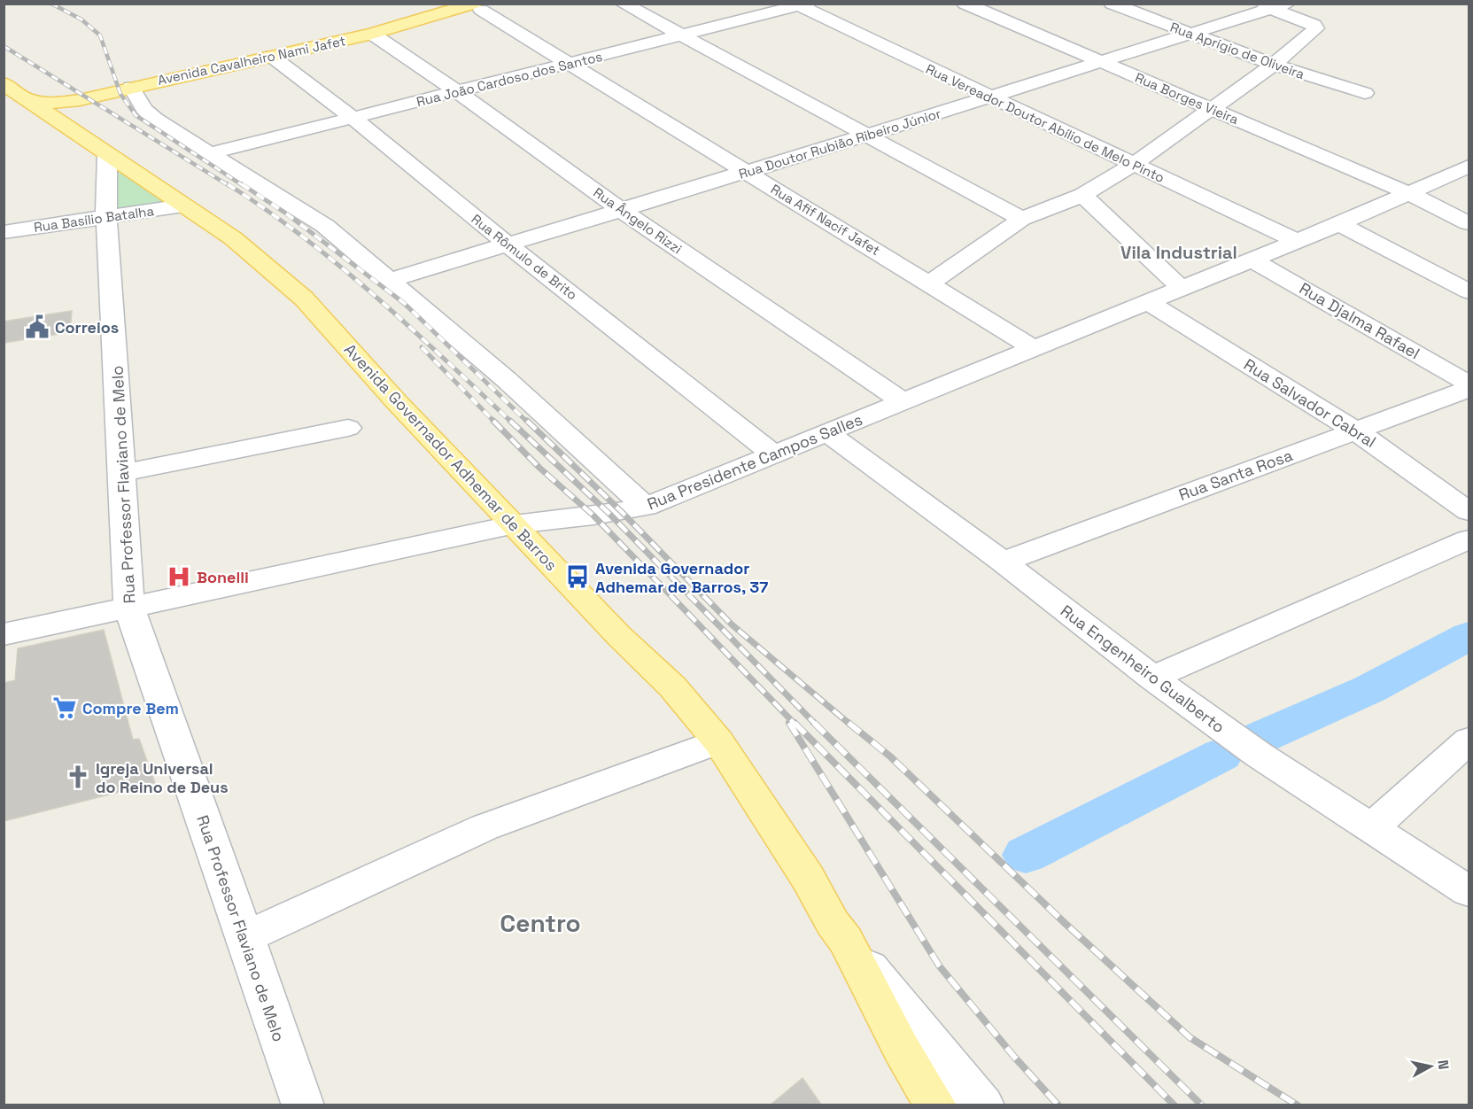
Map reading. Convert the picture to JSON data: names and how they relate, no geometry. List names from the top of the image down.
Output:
{
  "streets": {
    "main road": ["Avenida Cavalheiro Nami Jafet", "Avenida Governador Adhemar de Barros"],
    "street": [
      "Rua Aprígio de Oliveira",
      "Rua João Cardoso dos Santos",
      "Rua Borges Vieira",
      "Rua Vereador Doutor Abílio de Melo Pinto",
      "Rua Doutor Rubião Ribeiro Júnior",
      "Rua Basílio Batalha",
      "Rua Afif Nacif Jafet",
      "Rua Ângelo Rizzi",
      "Rua Rômulo de Brito",
      "Rua Djalma Rafael",
      "Rua Salvador Cabral",
      "Rua Presidente Campos Salles",
      "Rua Santa Rosa",
      "Rua Professor Flaviano de Melo",
      "Rua Engenheiro Gualberto"
    ]
  },
  "crossings": [
    ["Rua Aprígio de Oliveira", "Rua Doutor Rubião Ribeiro Júnior"],
    ["Avenida Cavalheiro Nami Jafet", "Rua Afif Nacif Jafet"],
    ["Avenida Cavalheiro Nami Jafet", "Rua Ângelo Rizzi"],
    ["Avenida Cavalheiro Nami Jafet", "Rua Rômulo de Brito"],
    ["Avenida Cavalheiro Nami Jafet", "Avenida Governador Adhemar de Barros"],
    ["Rua João Cardoso dos Santos", "Rua Vereador Doutor Abílio de Melo Pinto"],
    ["Rua João Cardoso dos Santos", "Rua Afif Nacif Jafet"],
    ["Rua João Cardoso dos Santos", "Rua Ângelo Rizzi"],
    ["Rua João Cardoso dos Santos", "Rua Rômulo de Brito"],
    ["Rua Borges Vieira", "Rua Doutor Rubião Ribeiro Júnior"],
    ["Rua Borges Vieira", "Rua Presidente Campos Salles"],
    ["Rua Vereador Doutor Abílio de Melo Pinto", "Rua Doutor Rubião Ribeiro Júnior"],
    ["Rua Vereador Doutor Abílio de Melo Pinto", "Rua Presidente Campos Salles"],
    ["Rua Doutor Rubião Ribeiro Júnior", "Rua Afif Nacif Jafet"],
    ["Rua Doutor Rubião Ribeiro Júnior", "Rua Ângelo Rizzi"],
    ["Rua Doutor Rubião Ribeiro Júnior", "Rua Rômulo de Brito"],
    ["Rua Basílio Batalha", "Avenida Governador Adhemar de Barros"],
    ["Rua Basílio Batalha", "Rua Professor Flaviano de Melo"],
    ["Rua Afif Nacif Jafet", "Rua Presidente Campos Salles"],
    ["Rua Ângelo Rizzi", "Rua Presidente Campos Salles"],
    ["Rua Rômulo de Brito", "Rua Presidente Campos Salles"],
    ["Rua Djalma Rafael", "Rua Presidente Campos Salles"],
    ["Rua Salvador Cabral", "Rua Presidente Campos Salles"],
    ["Rua Salvador Cabral", "Rua Santa Rosa"],
    ["Avenida Governador Adhemar de Barros", "Rua Presidente Campos Salles"],
    ["Avenida Governador Adhemar de Barros", "Rua Professor Flaviano de Melo"],
    ["Rua Presidente Campos Salles", "Rua Professor Flaviano de Melo"],
    ["Rua Presidente Campos Salles", "Rua Engenheiro Gualberto"],
    ["Rua Santa Rosa", "Rua Engenheiro Gualberto"]
  ],
  "districts": ["Vila Industrial", "Centro"],
  "places": {
    "public building": ["Correios"],
    "hospital": ["Bonelli"],
    "bus stop": ["Avenida Governador Adhemar de Barros, 37"],
    "supermarket": ["Compre Bem"],
    "church": ["Igreja Universal do Reino de Deus"]
  },
  "north": "right"
}
